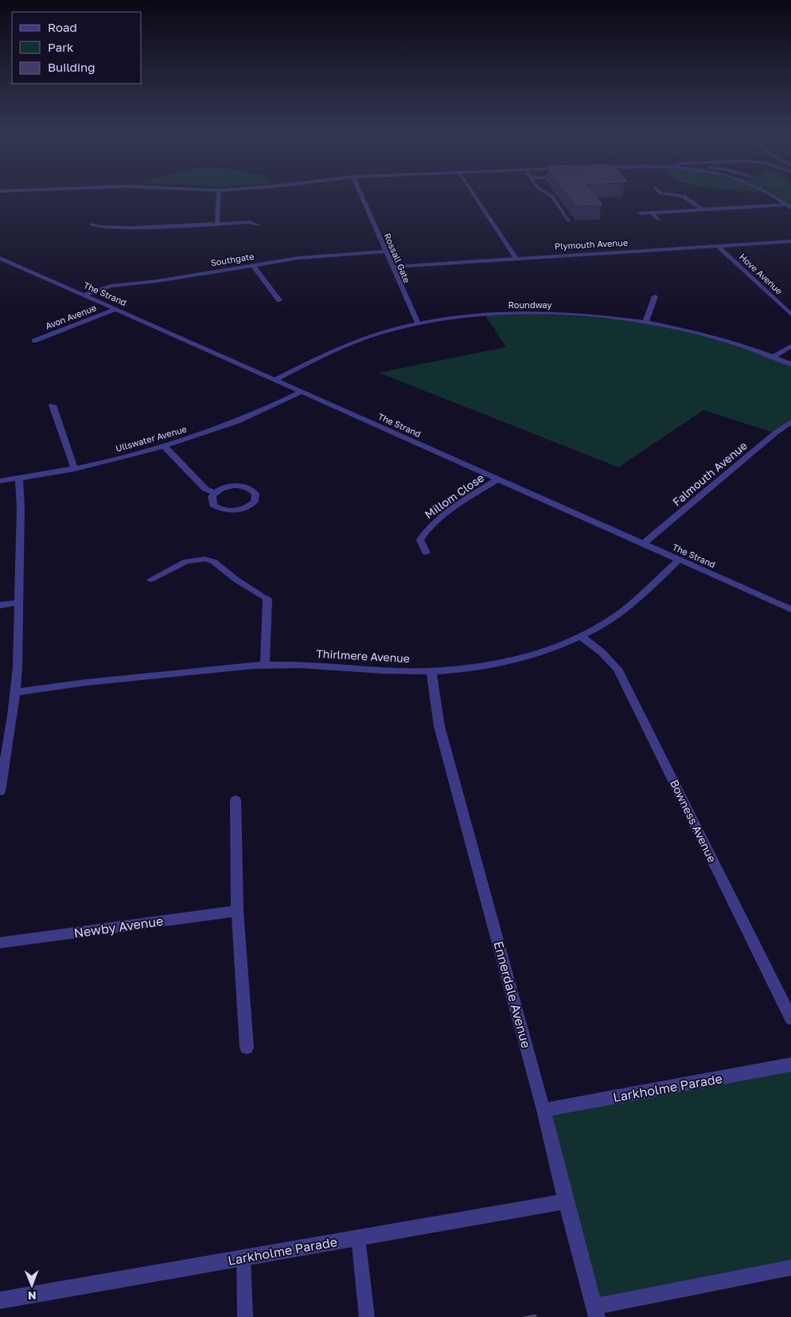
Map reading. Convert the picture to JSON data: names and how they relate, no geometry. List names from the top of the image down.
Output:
{
  "streets": {
    "street": [
      "Plymouth Avenue",
      "Rossall Gate",
      "Southgate",
      "Hove Avenue",
      "The Strand",
      "Roundway",
      "Avon Avenue",
      "Ullswater Avenue",
      "Falmouth Avenue",
      "Millom Close",
      "Thirlmere Avenue",
      "Bowness Avenue",
      "Newby Avenue",
      "Ennerdale Avenue",
      "Larkholme Parade"
    ]
  },
  "crossings": [
    ["Plymouth Avenue", "Rossall Gate"],
    ["Plymouth Avenue", "Hove Avenue"],
    ["Rossall Gate", "Southgate"],
    ["Rossall Gate", "Roundway"],
    ["Southgate", "The Strand"],
    ["The Strand", "Roundway"],
    ["The Strand", "Avon Avenue"],
    ["The Strand", "Ullswater Avenue"],
    ["The Strand", "Falmouth Avenue"],
    ["The Strand", "Millom Close"],
    ["The Strand", "Thirlmere Avenue"],
    ["Thirlmere Avenue", "Bowness Avenue"],
    ["Thirlmere Avenue", "Ennerdale Avenue"],
    ["Ennerdale Avenue", "Larkholme Parade"]
  ],
  "legend": ["Road", "Park", "Building"],
  "north": "bottom"
}
